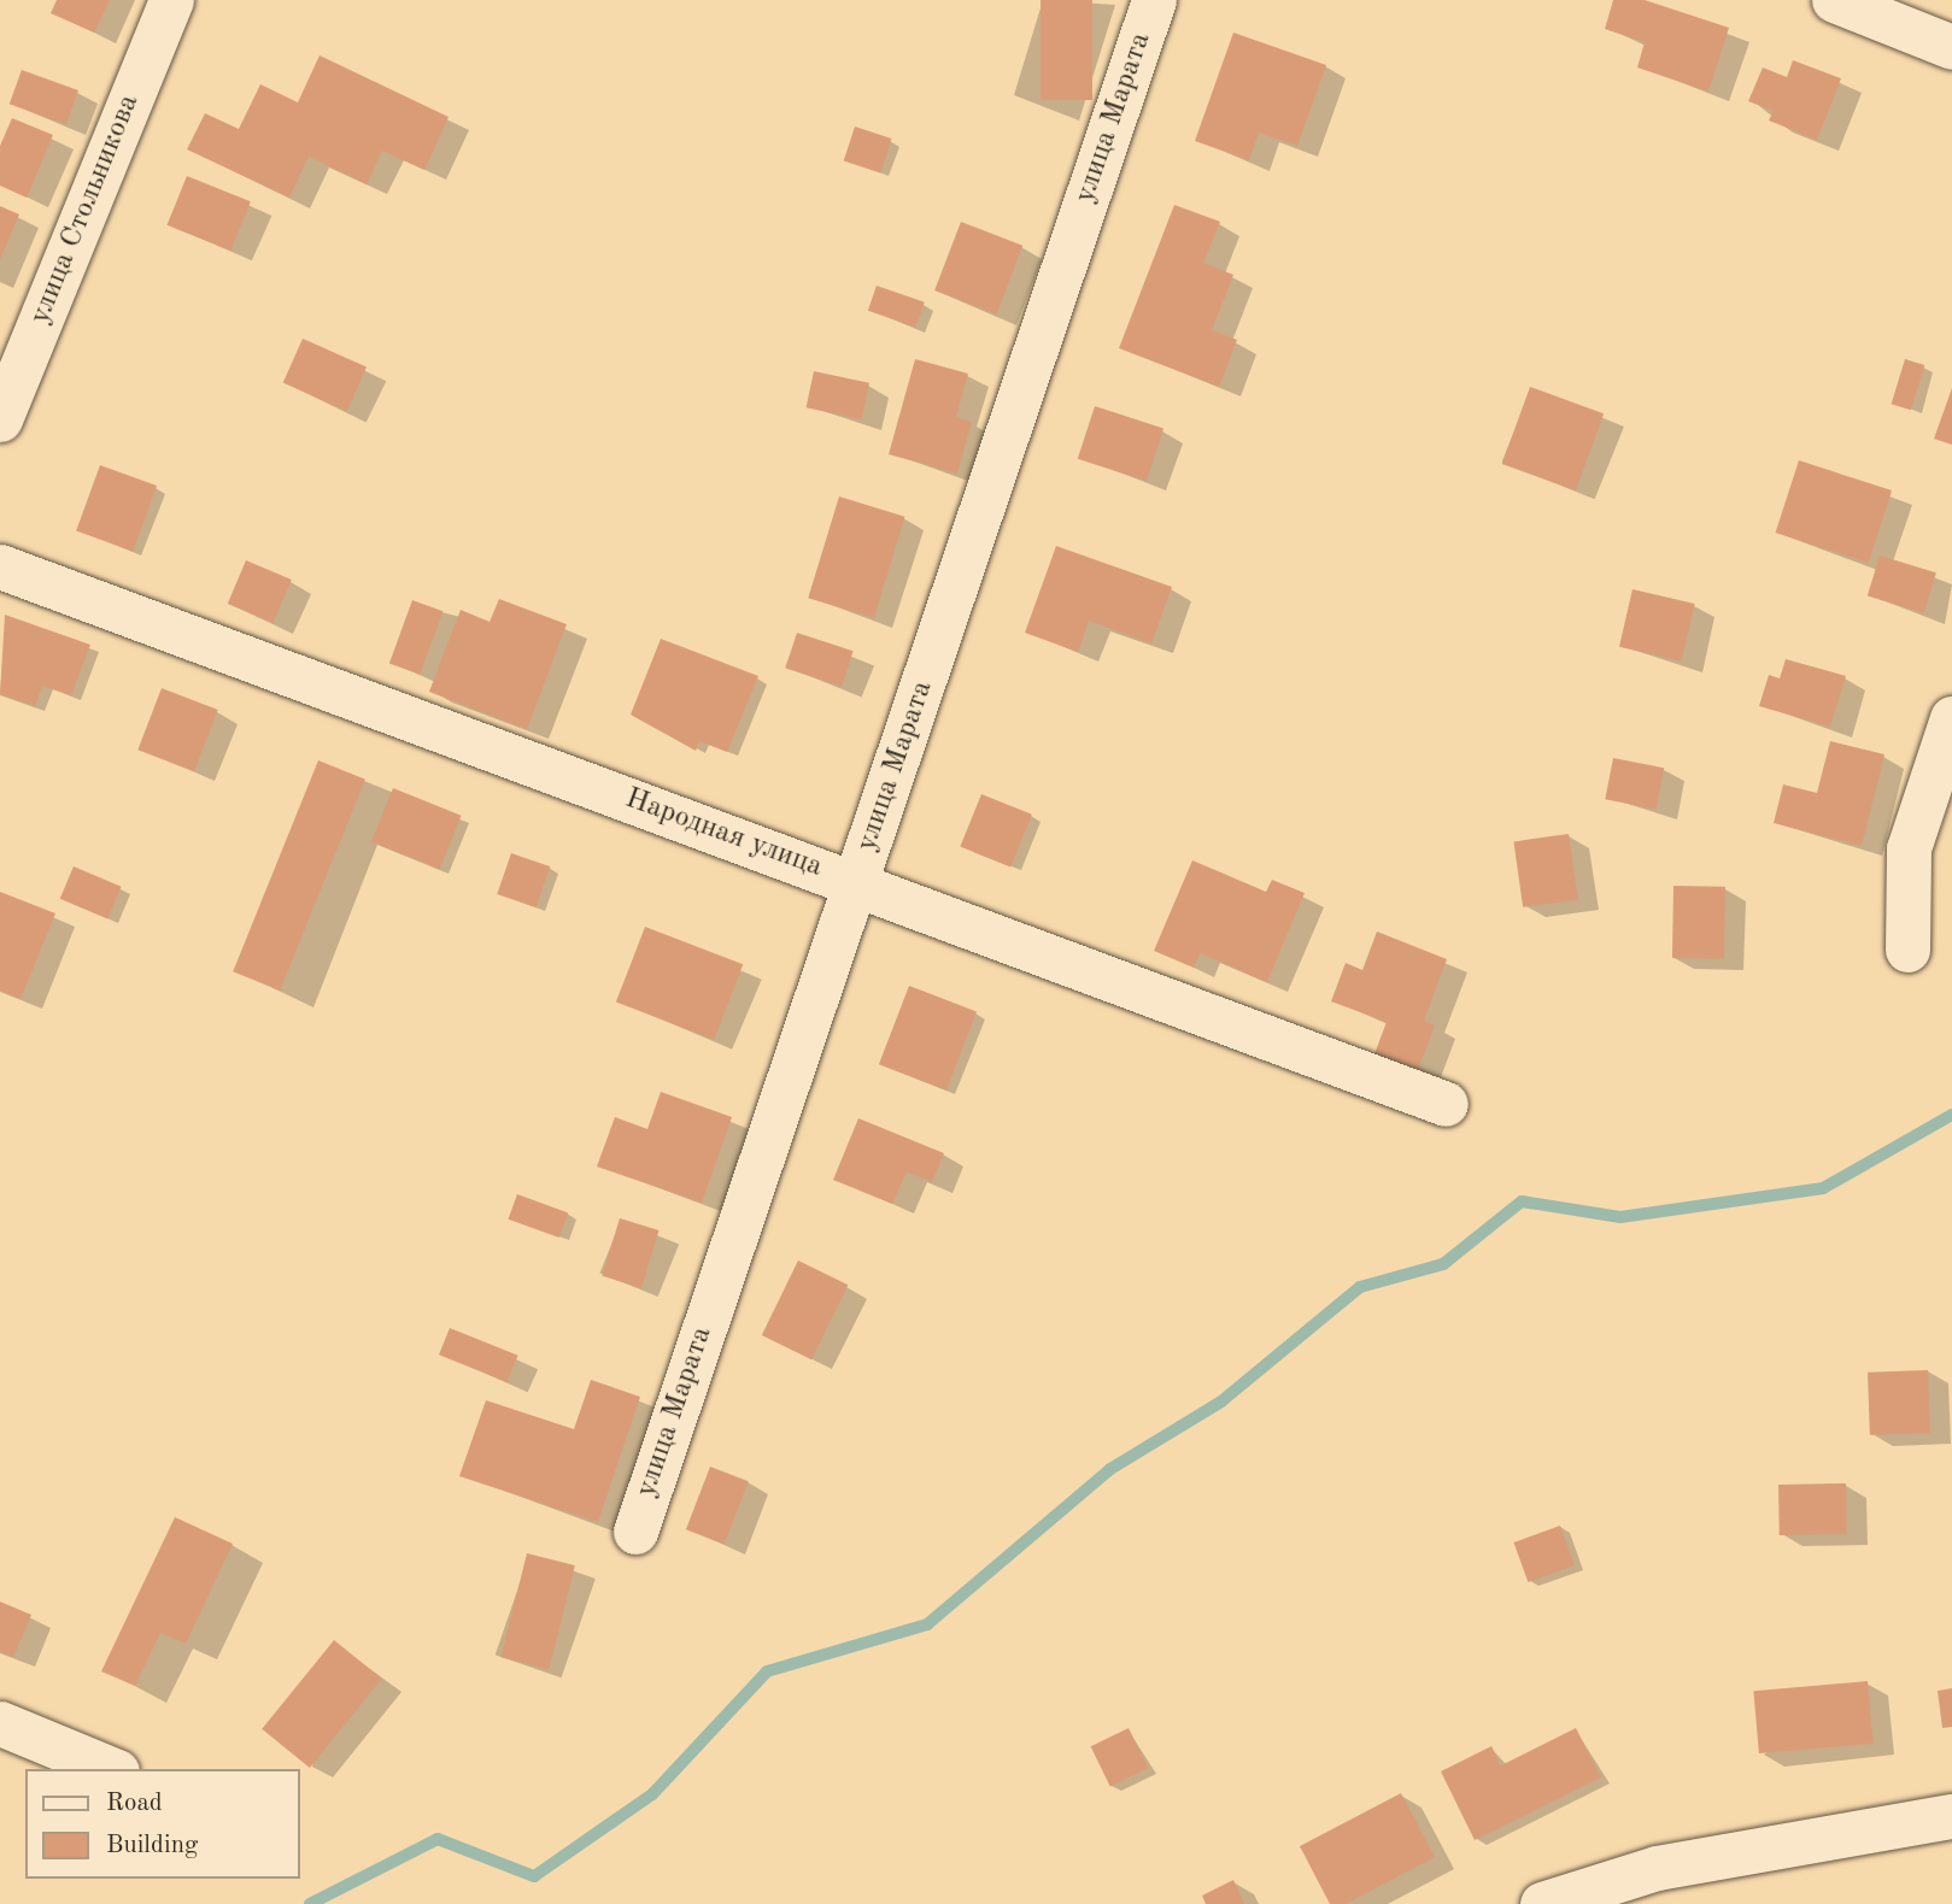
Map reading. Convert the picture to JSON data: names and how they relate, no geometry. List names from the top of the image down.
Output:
{
  "streets": {
    "street": ["улица Марата", "улица Стольникова", "Народная улица"]
  },
  "crossings": [
    ["улица Марата", "Народная улица"]
  ],
  "legend": ["Road", "Building"]
}
